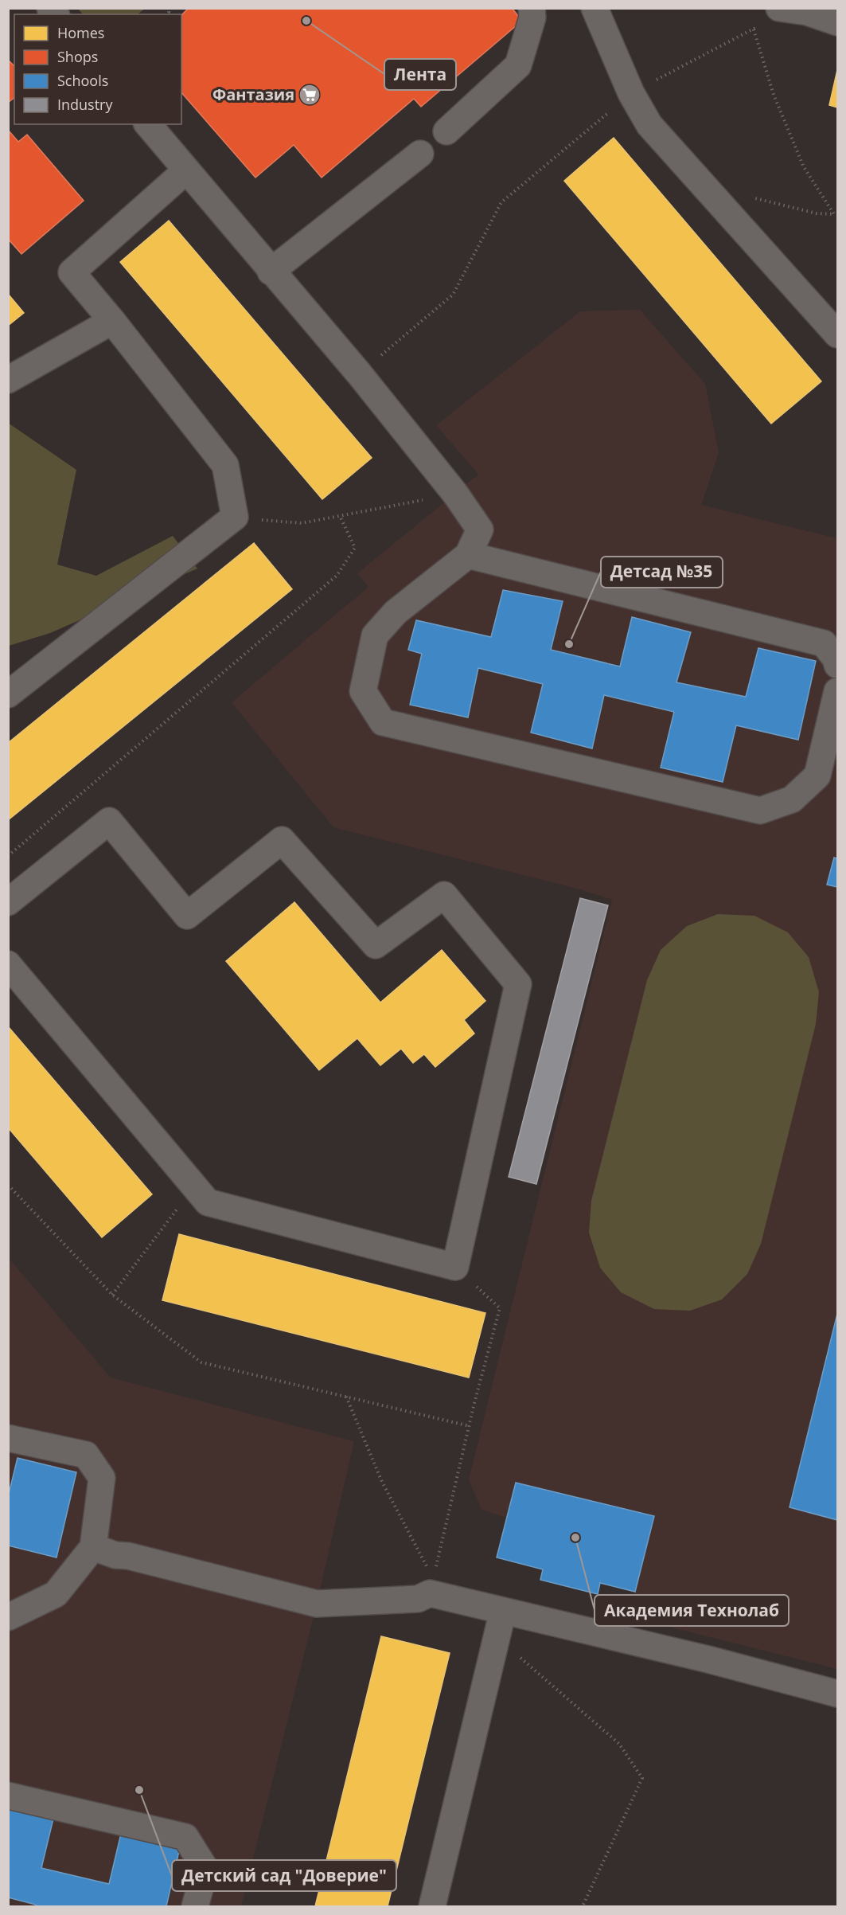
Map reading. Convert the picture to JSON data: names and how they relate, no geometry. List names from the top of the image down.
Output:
{
  "places": {
    "other": [
      "Лента",
      "Детсад №35",
      "Академия Технолаб",
      "Детский сад \"Доверие\""
    ],
    "supermarket": ["Фантазия"]
  },
  "legend": [
    "Homes",
    "Shops",
    "Schools",
    "Industry"
  ]
}
